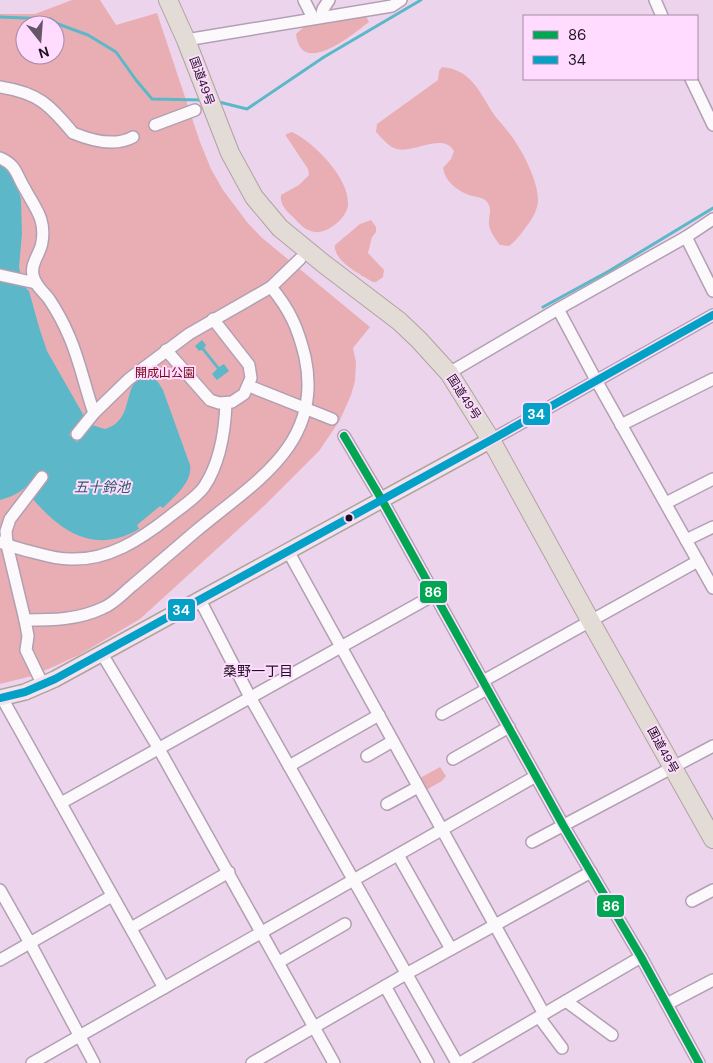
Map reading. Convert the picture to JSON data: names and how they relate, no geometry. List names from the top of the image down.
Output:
{
  "streets": {
    "highway": ["国道49号"]
  },
  "districts": ["桑野一丁目"],
  "water": ["五十鈴池"],
  "parks": ["開成山公園"],
  "lines": ["transit line 34", "transit line 86"],
  "legend": ["86", "34"],
  "north": "bottom"
}
